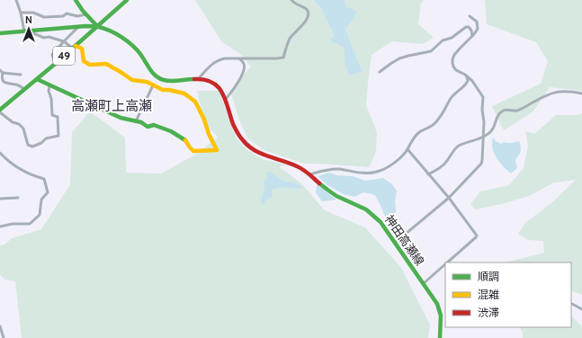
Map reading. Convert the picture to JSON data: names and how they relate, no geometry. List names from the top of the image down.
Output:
{
  "streets": {
    "main road": ["49", "神田高瀬線"]
  },
  "crossings": [
    ["49", "神田高瀬線"]
  ],
  "districts": ["高瀬町上高瀬"],
  "legend": ["順調", "混雑", "渋滞"],
  "north": "top"
}
